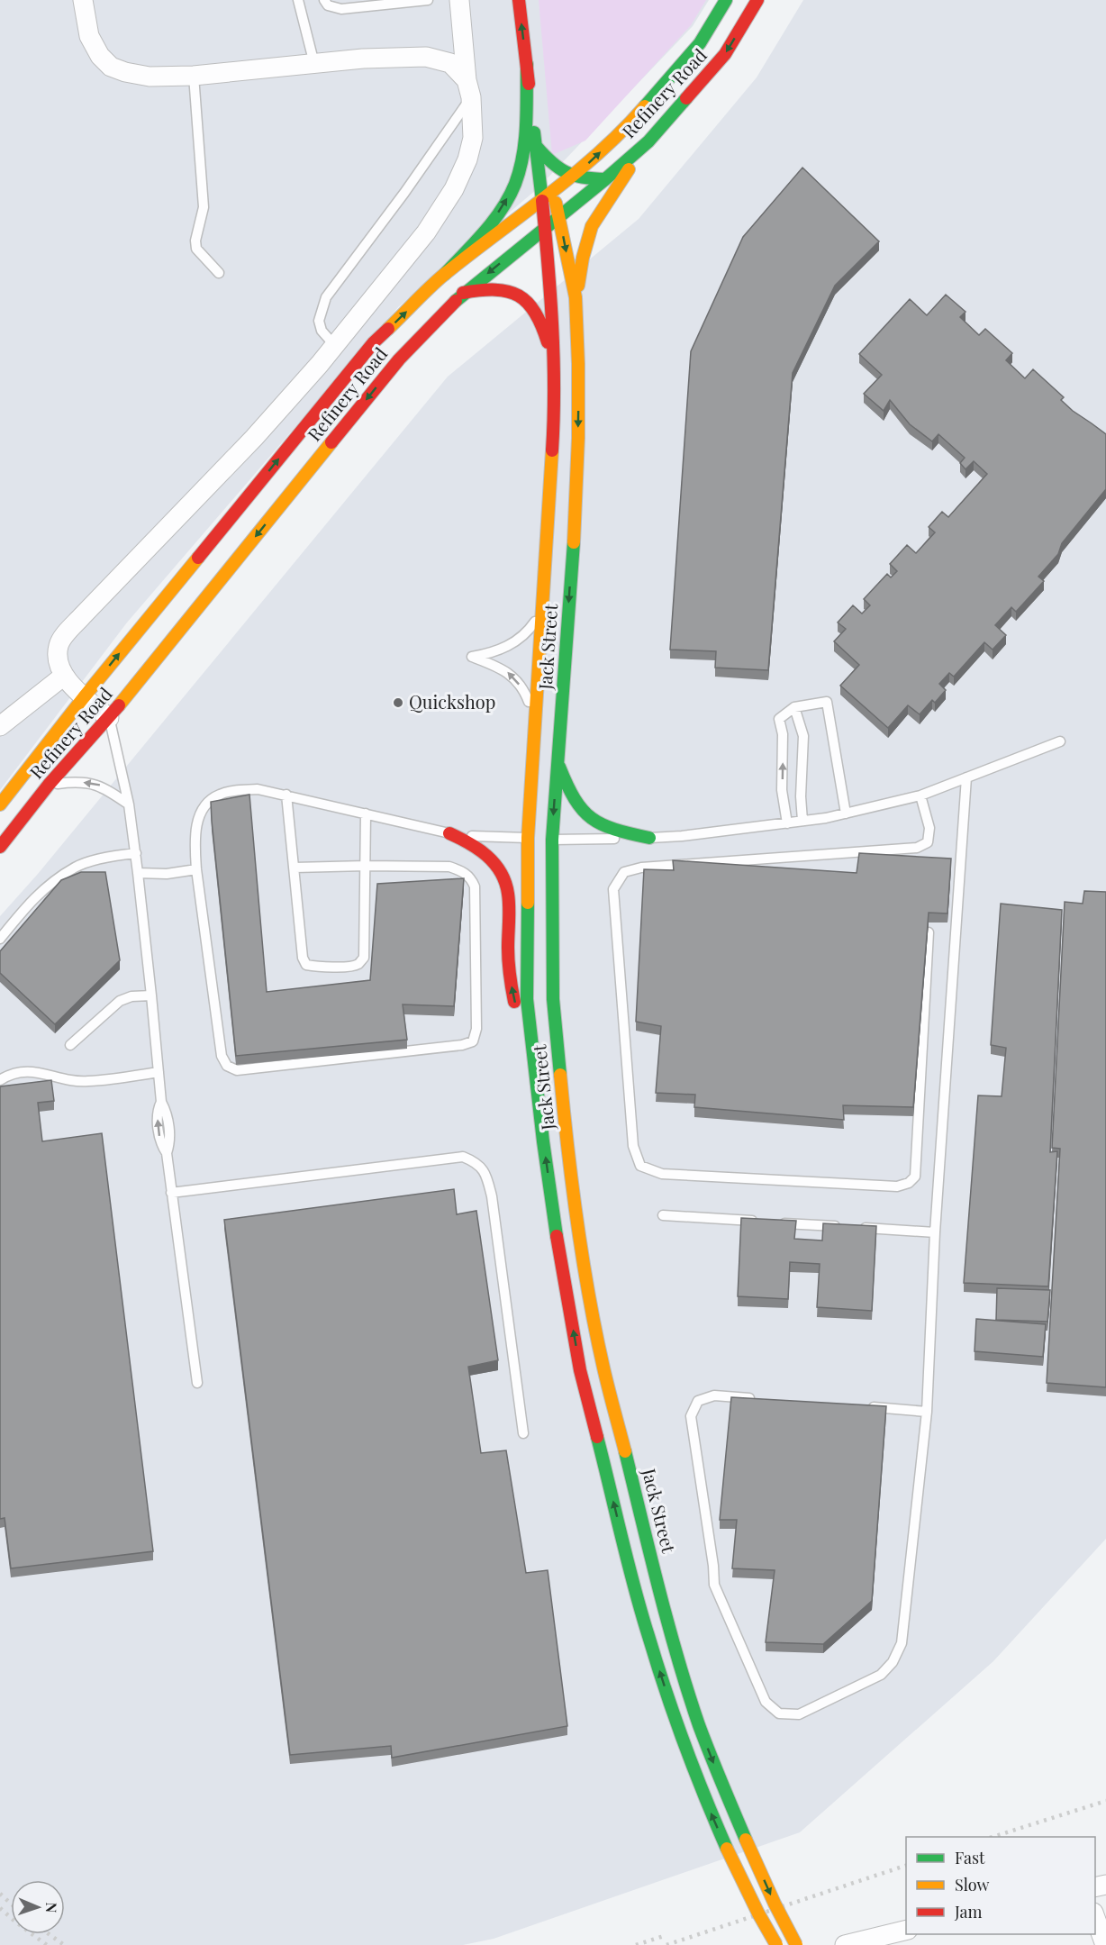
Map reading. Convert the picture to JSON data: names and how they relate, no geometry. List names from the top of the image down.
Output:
{
  "streets": {
    "main road": ["Refinery Road", "Jack Street"]
  },
  "crossings": [
    ["Refinery Road", "Jack Street"]
  ],
  "places": ["Quickshop"],
  "legend": ["Fast", "Slow", "Jam"],
  "north": "right"
}
